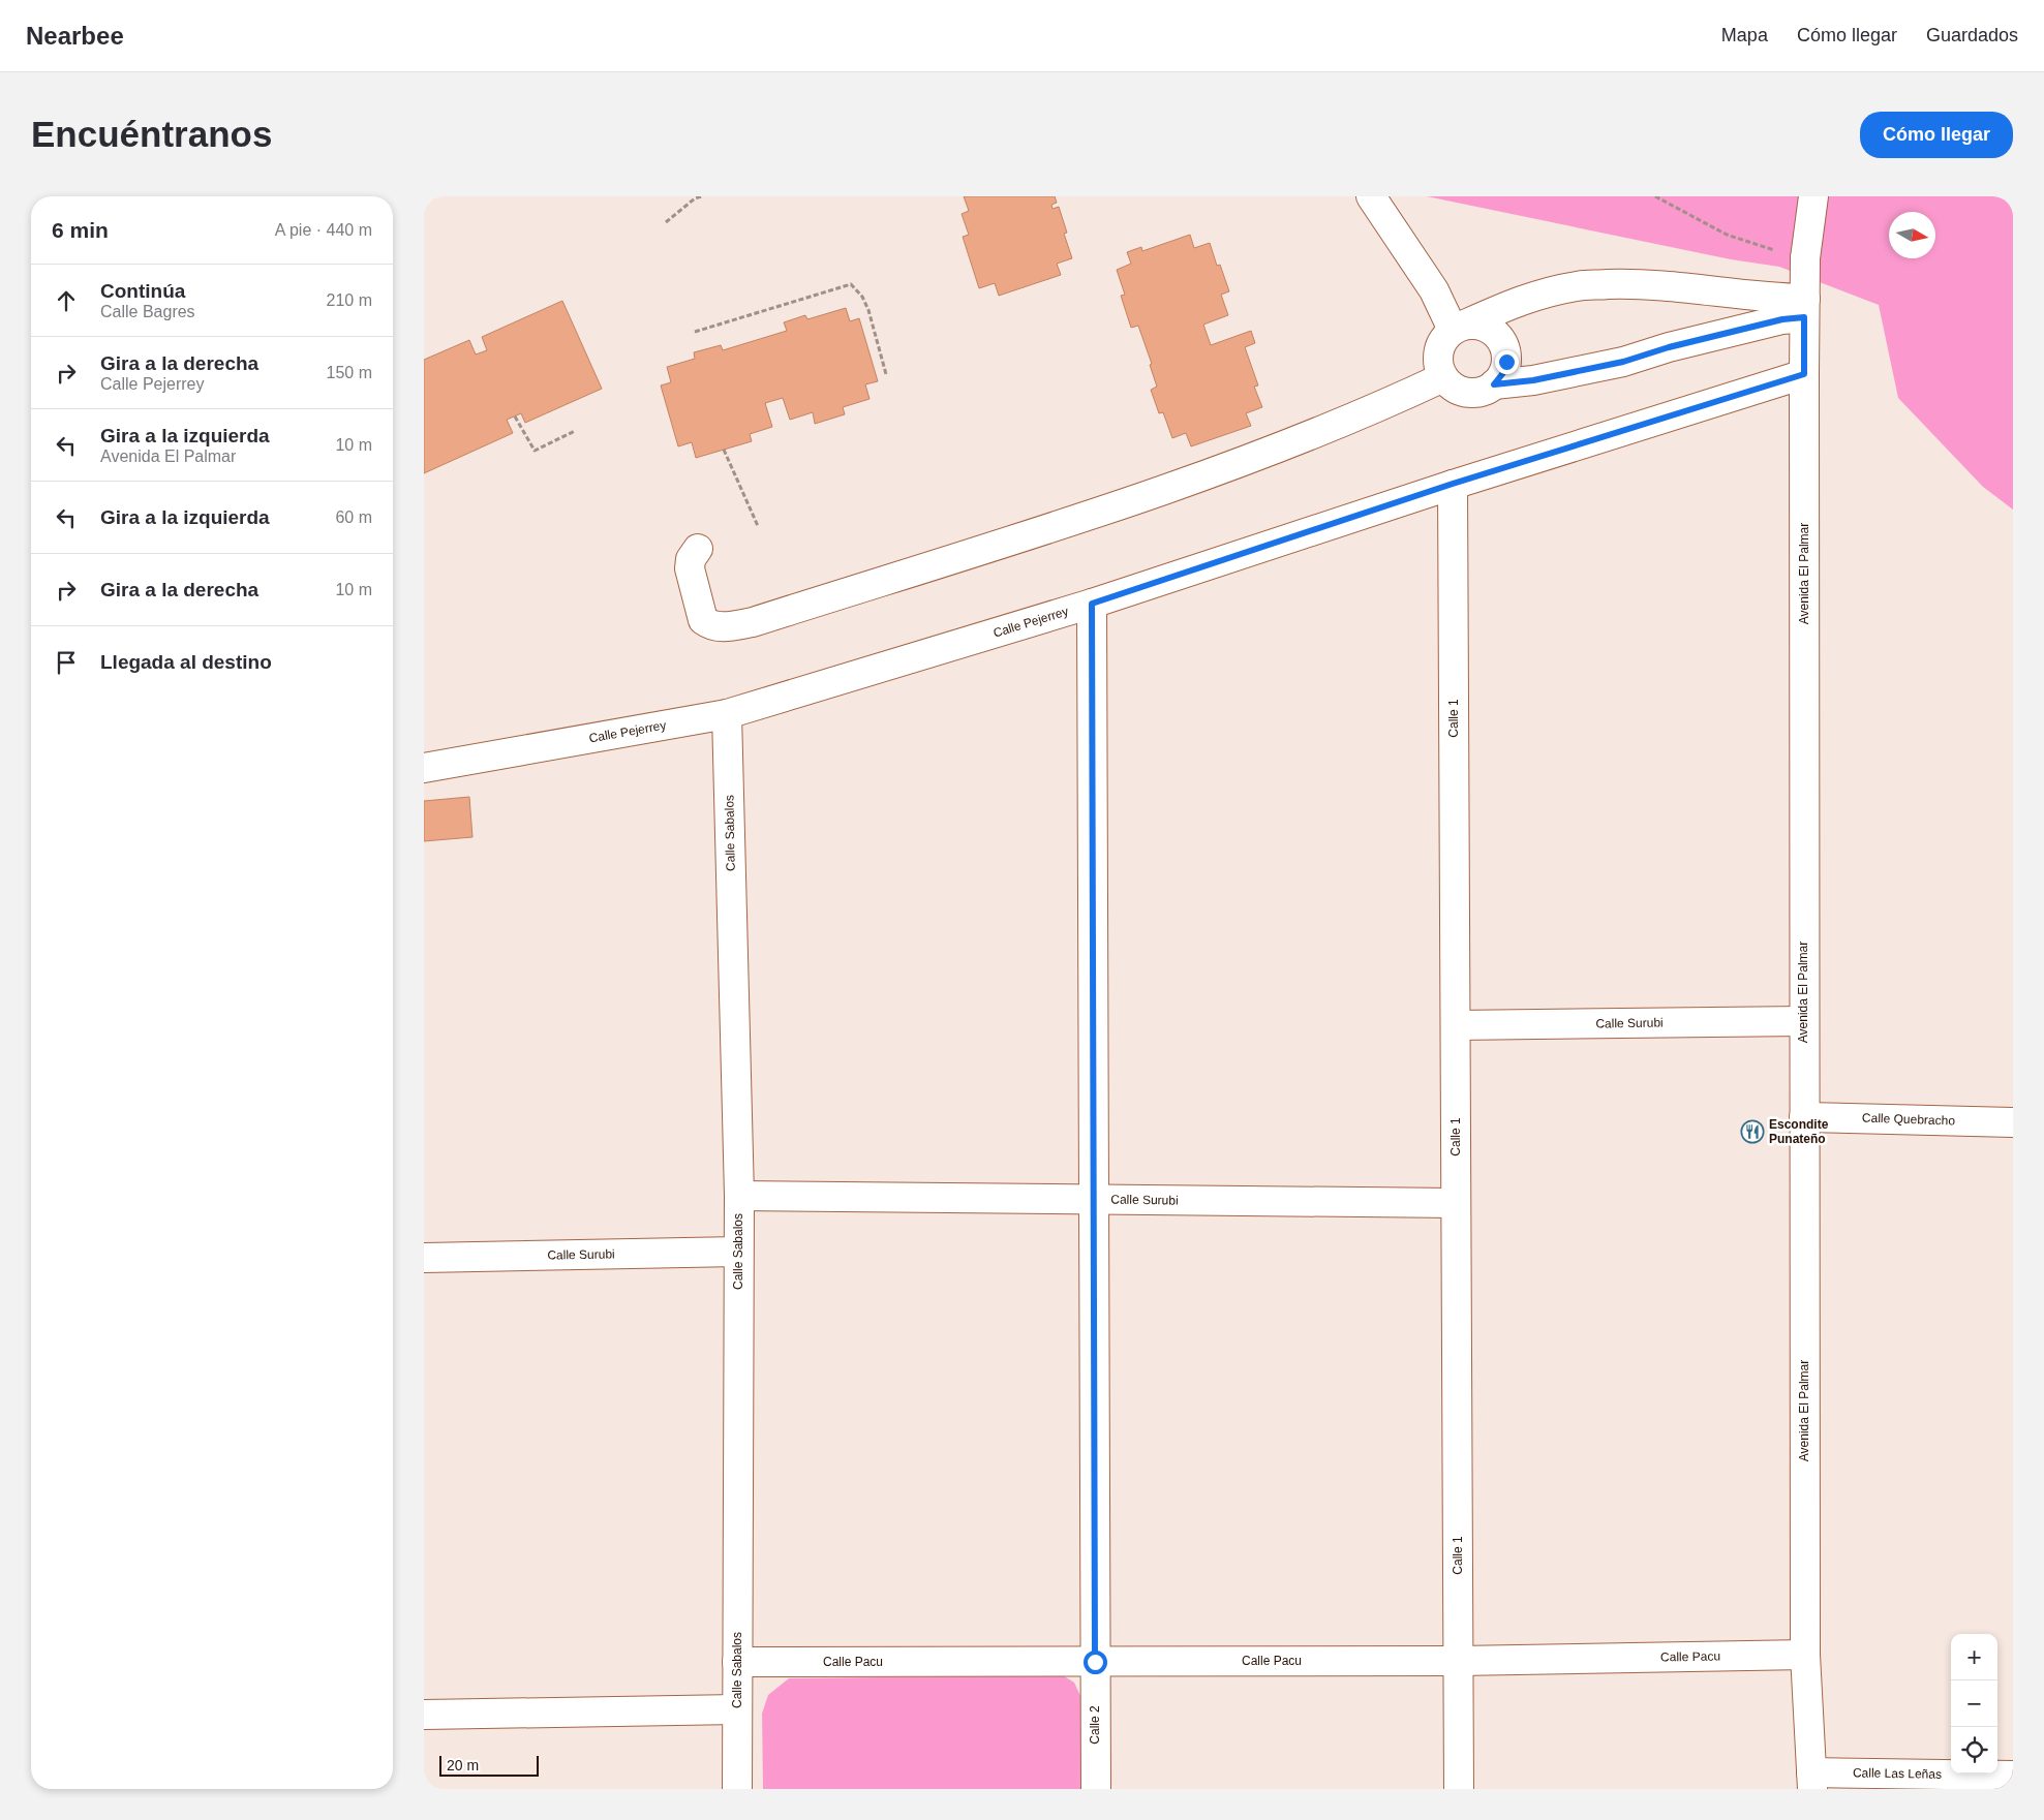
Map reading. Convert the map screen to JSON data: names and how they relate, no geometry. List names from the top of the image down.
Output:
{
  "streets": {
    "street": [
      "Avenida El Palmar",
      "Calle Pejerrey",
      "Calle 1",
      "Calle Sabalos",
      "Calle Surubi",
      "Calle Quebracho",
      "Calle Pacu",
      "Calle 2",
      "Calle Las Leñas"
    ]
  },
  "crossings": [
    ["Avenida El Palmar", "Calle Pejerrey"],
    ["Avenida El Palmar", "Calle Surubi"],
    ["Avenida El Palmar", "Calle Quebracho"],
    ["Avenida El Palmar", "Calle Pacu"],
    ["Avenida El Palmar", "Calle Las Leñas"],
    ["Calle Pejerrey", "Calle 1"],
    ["Calle Pejerrey", "Calle Sabalos"],
    ["Calle Pejerrey", "Calle 2"],
    ["Calle 1", "Calle Surubi"],
    ["Calle 1", "Calle Pacu"],
    ["Calle Sabalos", "Calle Surubi"],
    ["Calle Sabalos", "Calle Pacu"],
    ["Calle Surubi", "Calle 2"],
    ["Calle Pacu", "Calle 2"]
  ],
  "places": {
    "restaurant": ["Escondite Punateño"]
  },
  "scale_bar": "20 m",
  "north": "right",
  "page": {
    "header": "Nearbee",
    "nav": ["Mapa", "Cómo llegar", "Guardados"],
    "buttons": "Cómo llegar",
    "title": "Encuéntranos",
    "heading": ["6 min", "A pie · 440 m"],
    "list": [
      ["Continúa", "Calle Bagres", "210 m"],
      ["Gira a la derecha", "Calle Pejerrey", "150 m"],
      ["Gira a la izquierda", "Avenida El Palmar", "10 m"],
      ["Gira a la izquierda", "60 m"],
      ["Gira a la derecha", "10 m"],
      "Llegada al destino"
    ],
    "map_buttons": ["+", "−"],
    "scale": "20 m"
  }
}
